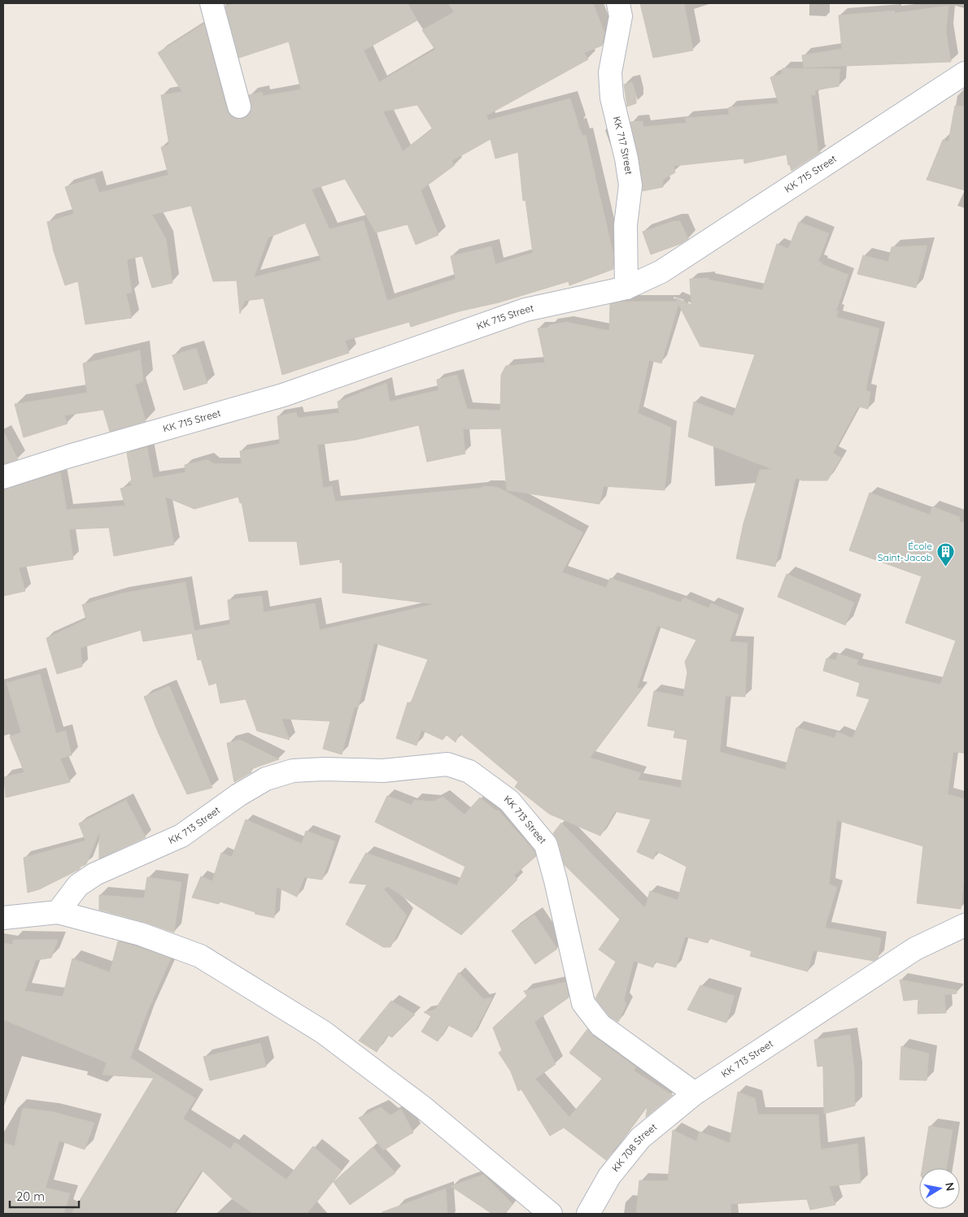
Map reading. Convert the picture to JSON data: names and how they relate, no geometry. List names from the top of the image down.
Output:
{
  "streets": {
    "street": [
      "KK 717 Street",
      "KK 715 Street",
      "KK 713 Street",
      "KK 708 Street"
    ]
  },
  "crossings": [
    ["KK 717 Street", "KK 715 Street"],
    ["KK 713 Street", "KK 708 Street"]
  ],
  "places": {
    "building": ["École Saint-Jacob"]
  },
  "scale_bar": "20 m",
  "north": "right"
}
